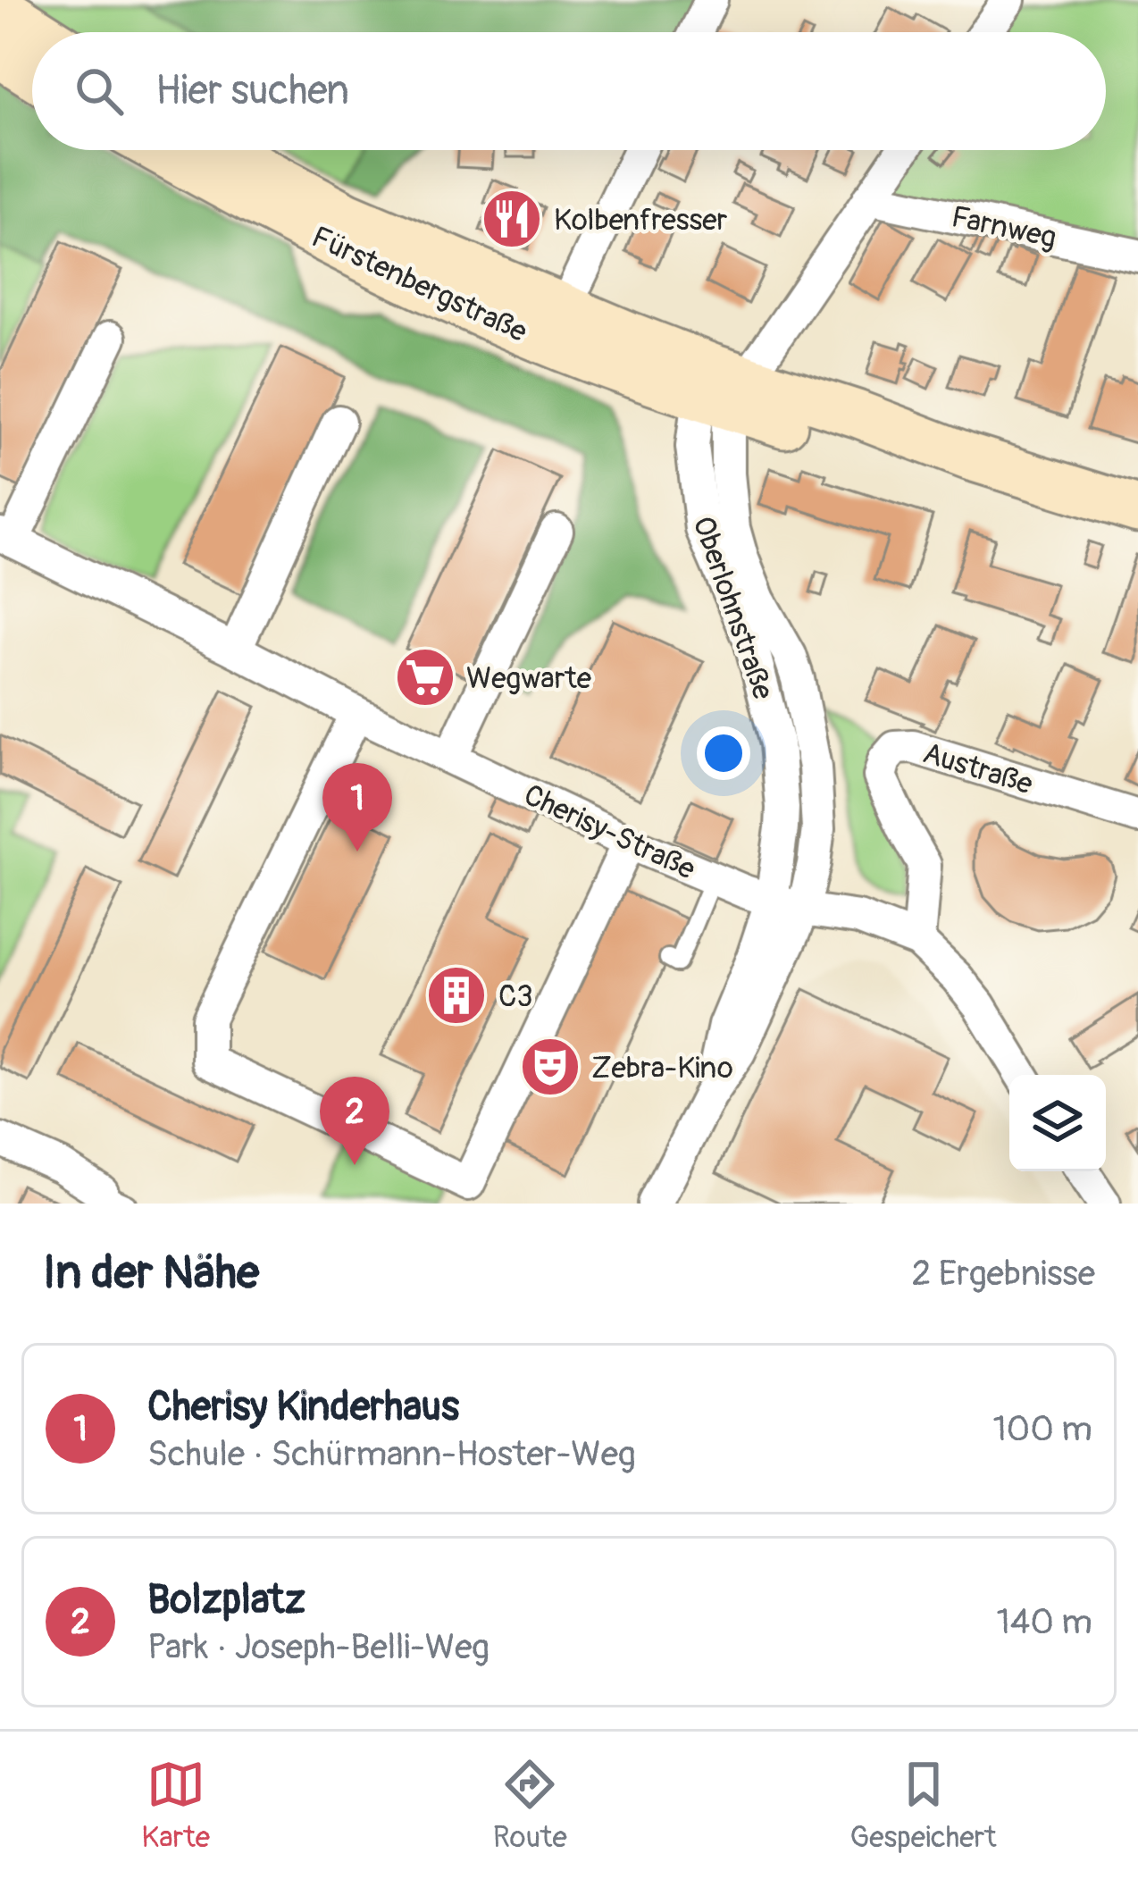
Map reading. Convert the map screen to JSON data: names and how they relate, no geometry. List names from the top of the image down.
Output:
{
  "streets": {
    "main road": ["Fürstenbergstraße"],
    "street": [
      "Farnweg",
      "Oberlohnstraße",
      "Austraße",
      "Cherisy-Straße"
    ]
  },
  "crossings": [
    ["Fürstenbergstraße", "Oberlohnstraße"],
    ["Oberlohnstraße", "Cherisy-Straße"],
    ["Austraße", "Cherisy-Straße"]
  ],
  "places": {
    "restaurant": ["Kolbenfresser"],
    "supermarket": ["Wegwarte"],
    "building": ["C3"],
    "theatre": ["Zebra-Kino"]
  },
  "page": {
    "search": "Hier suchen",
    "pins": ["1", "2"],
    "heading": ["In der Nähe", "2 Ergebnisse"],
    "list": [
      {
        "mark": "1",
        "name": "Cherisy Kinderhaus",
        "note": "Schule · Schürmann-Hoster-Weg",
        "value": "100 m"
      },
      {
        "mark": "2",
        "name": "Bolzplatz",
        "note": "Park · Joseph-Belli-Weg",
        "value": "140 m"
      }
    ],
    "nav": ["Karte", "Route", "Gespeichert"]
  }
}
